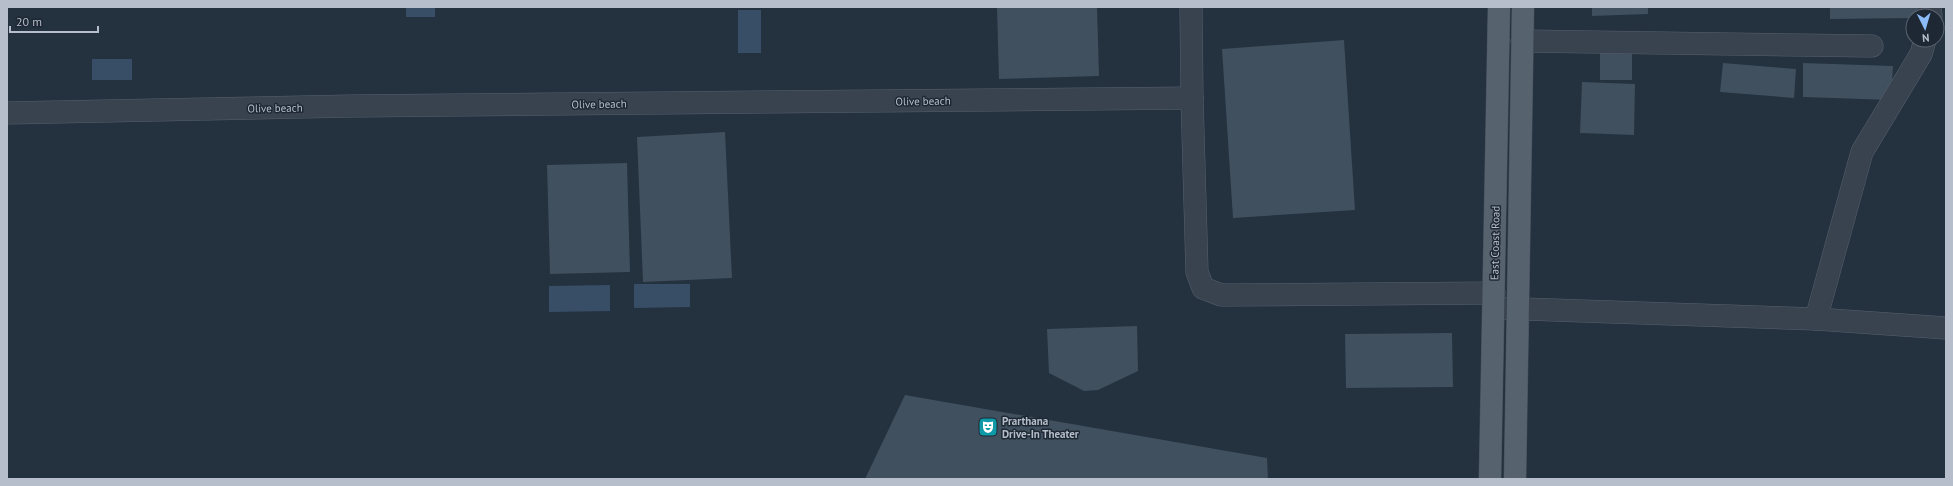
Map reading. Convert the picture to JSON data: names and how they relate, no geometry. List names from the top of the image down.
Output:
{
  "streets": {
    "main road": ["East Coast Road"],
    "street": ["Olive beach"]
  },
  "places": {
    "theatre": ["Prarthana Drive-In Theater"]
  },
  "scale_bar": "20 m",
  "north": "bottom"
}
